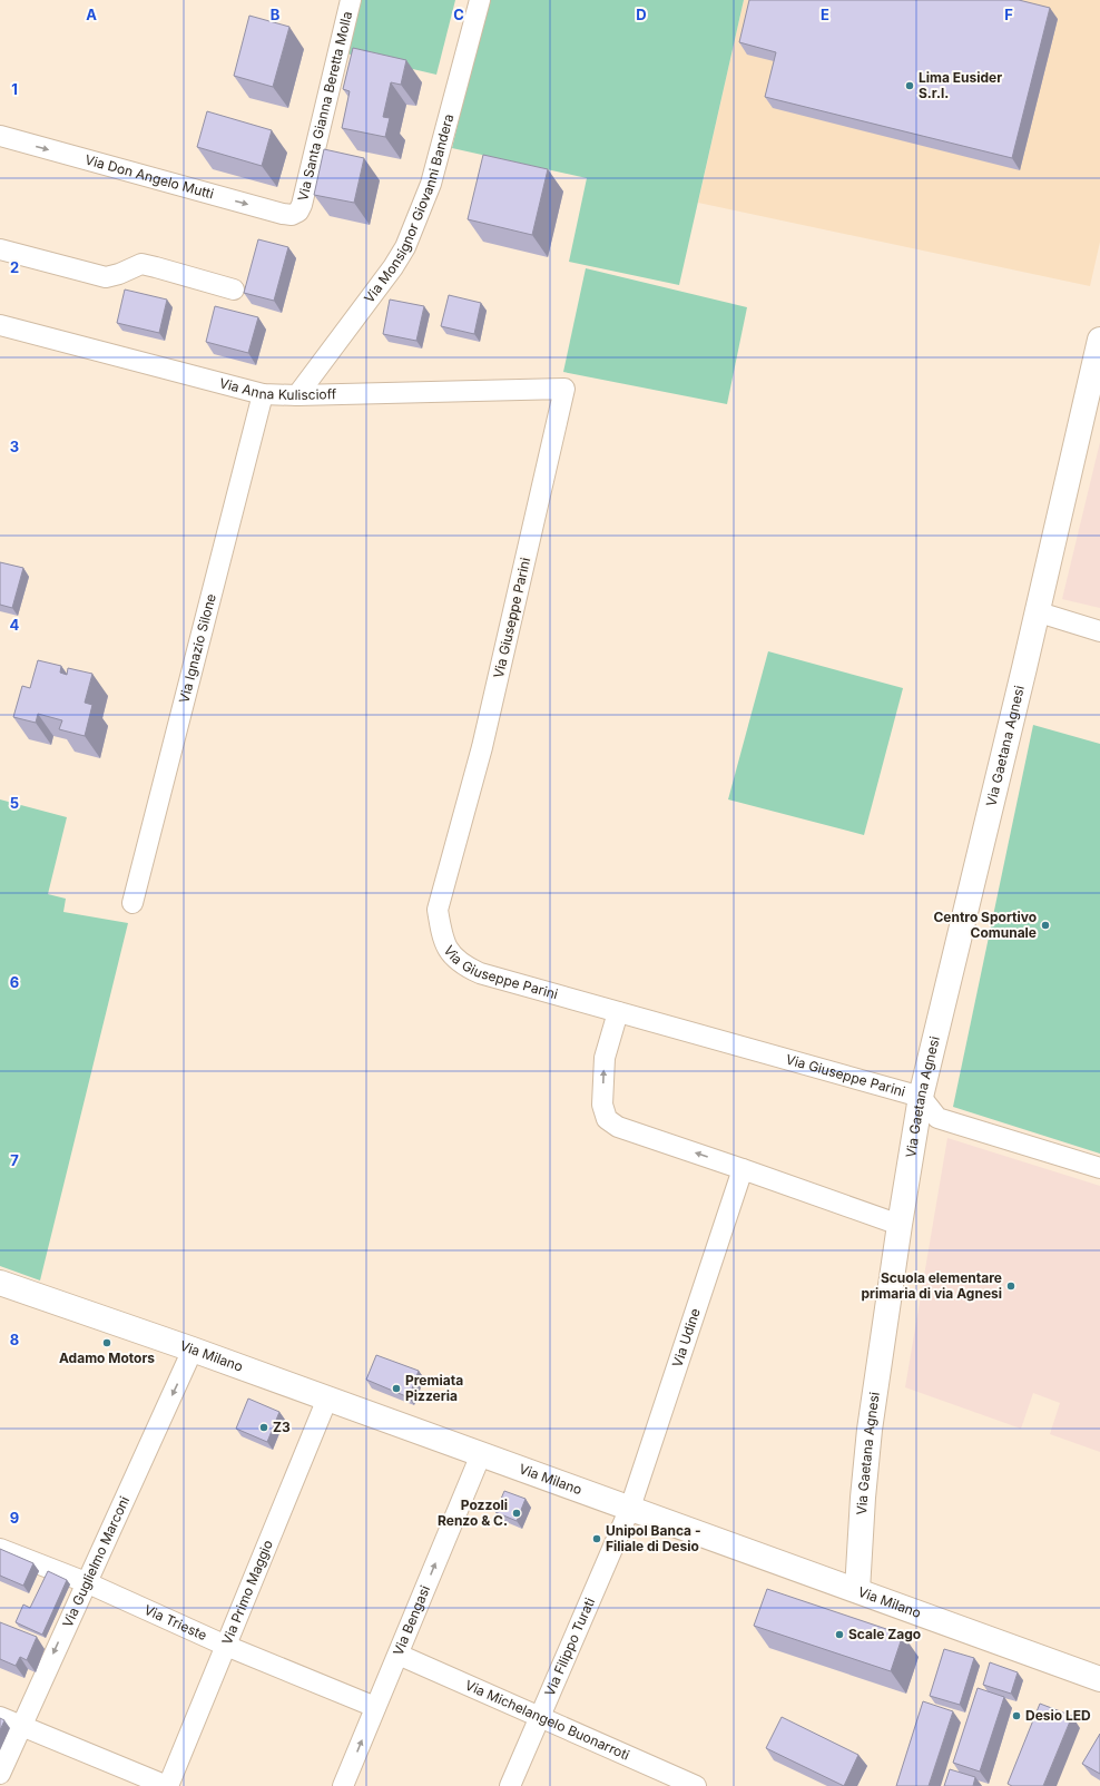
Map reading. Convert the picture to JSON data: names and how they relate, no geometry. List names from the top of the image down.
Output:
{
  "streets": {
    "street": [
      "Via Santa Gianna Beretta Molla",
      "Via Don Angelo Mutti",
      "Via Monsignor Giovanni Bandera",
      "Via Anna Kuliscioff",
      "Via Giuseppe Parini",
      "Via Ignazio Silone",
      "Via Gaetana Agnesi",
      "Via Udine",
      "Via Milano",
      "Via Guglielmo Marconi",
      "Via Primo Maggio",
      "Via Bengasi",
      "Via Trieste",
      "Via Filippo Turati",
      "Via Michelangelo Buonarroti"
    ]
  },
  "crossings": [
    ["Via Santa Gianna Beretta Molla", "Via Don Angelo Mutti"],
    ["Via Monsignor Giovanni Bandera", "Via Anna Kuliscioff"],
    ["Via Anna Kuliscioff", "Via Giuseppe Parini"],
    ["Via Anna Kuliscioff", "Via Ignazio Silone"],
    ["Via Giuseppe Parini", "Via Gaetana Agnesi"],
    ["Via Gaetana Agnesi", "Via Milano"],
    ["Via Udine", "Via Milano"],
    ["Via Udine", "Via Filippo Turati"],
    ["Via Milano", "Via Guglielmo Marconi"],
    ["Via Milano", "Via Primo Maggio"],
    ["Via Milano", "Via Bengasi"],
    ["Via Milano", "Via Filippo Turati"],
    ["Via Guglielmo Marconi", "Via Trieste"],
    ["Via Primo Maggio", "Via Trieste"],
    ["Via Bengasi", "Via Trieste"],
    ["Via Bengasi", "Via Michelangelo Buonarroti"],
    ["Via Filippo Turati", "Via Michelangelo Buonarroti"]
  ],
  "one_way": ["Via Guglielmo Marconi", "Via Bengasi"],
  "places": [
    "Lima Eusider S.r.l.",
    "Centro Sportivo Comunale",
    "Scuola elementare primaria di via Agnesi",
    "Adamo Motors",
    "Premiata Pizzeria",
    "Z3",
    "Pozzoli Renzo & C.",
    "Unipol Banca - Filiale di Desio",
    "Scale Zago",
    "Desio LED"
  ],
  "grid": {
    "columns": [
      "A",
      "B",
      "C",
      "D",
      "E",
      "F"
    ],
    "rows": [
      "1",
      "2",
      "3",
      "4",
      "5",
      "6",
      "7",
      "8",
      "9"
    ]
  }
}
